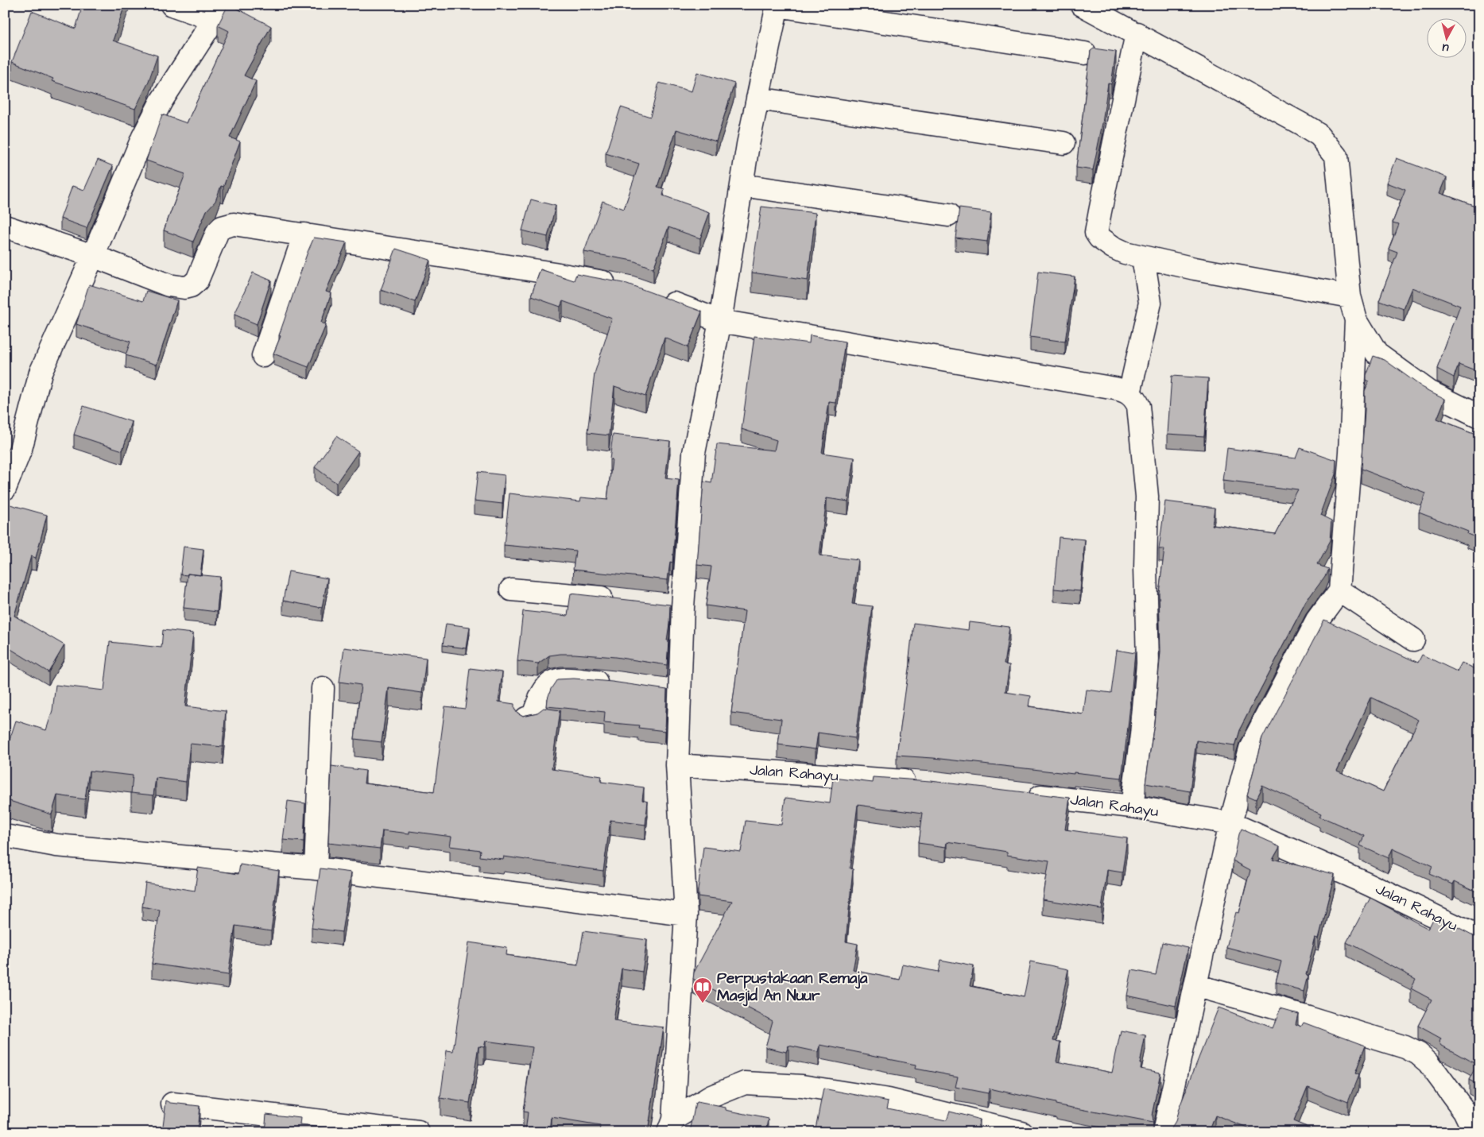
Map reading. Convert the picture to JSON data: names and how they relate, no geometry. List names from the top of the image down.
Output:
{
  "streets": {
    "street": ["Jalan Rahayu"]
  },
  "places": {
    "library": ["Perpustakaan Remaja Masjid An Nuur"]
  },
  "north": "bottom"
}
